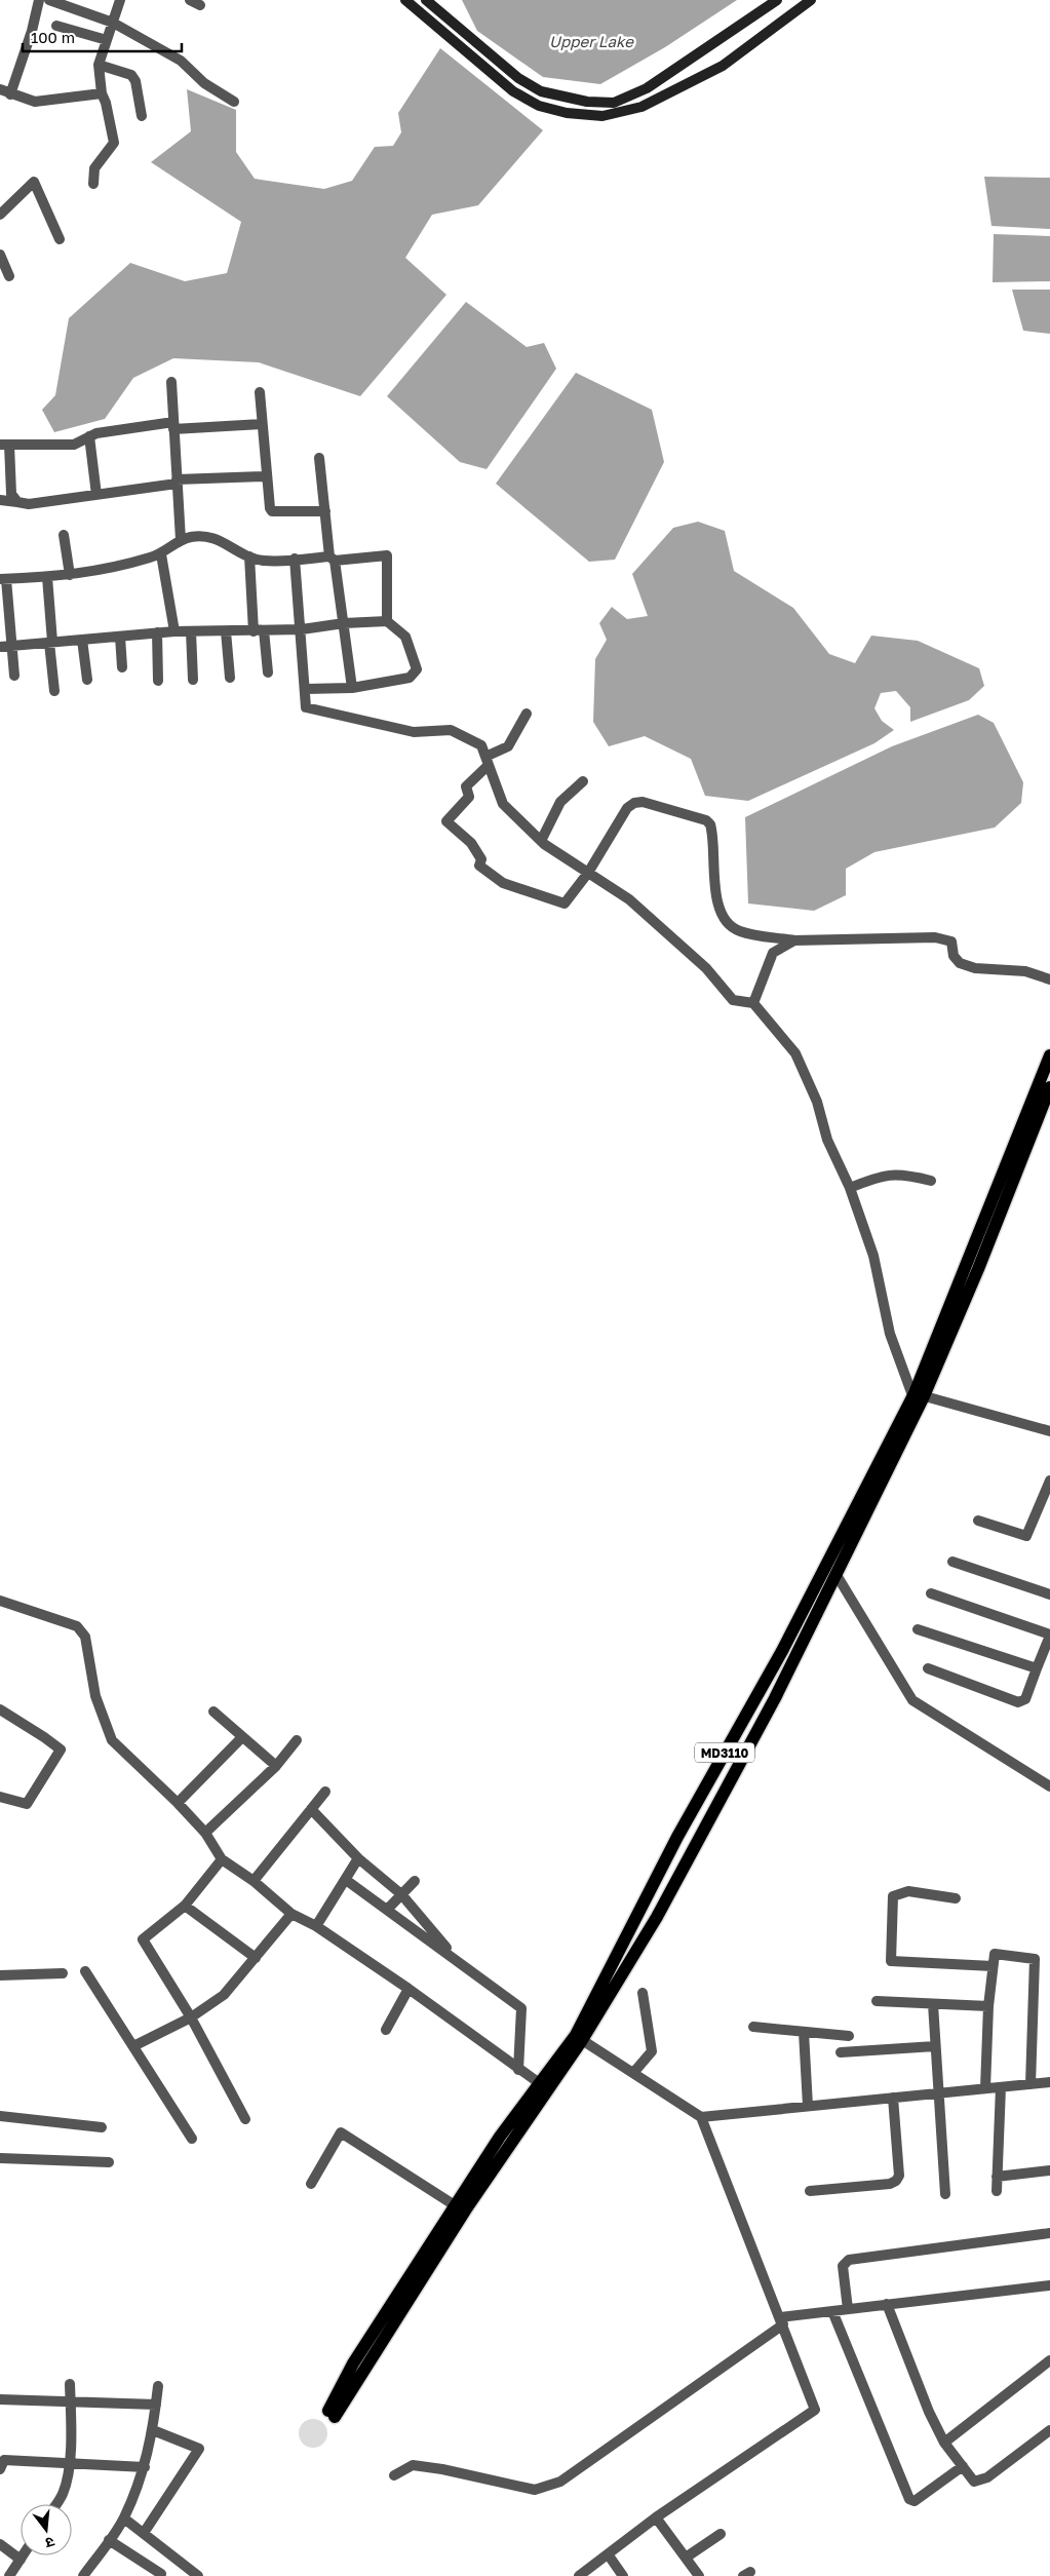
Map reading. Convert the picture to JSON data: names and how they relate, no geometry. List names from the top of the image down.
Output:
{
  "streets": {
    "main road": ["MD3110"]
  },
  "water": ["Upper Lake"],
  "scale_bar": "100 m",
  "north": "bottom"
}
